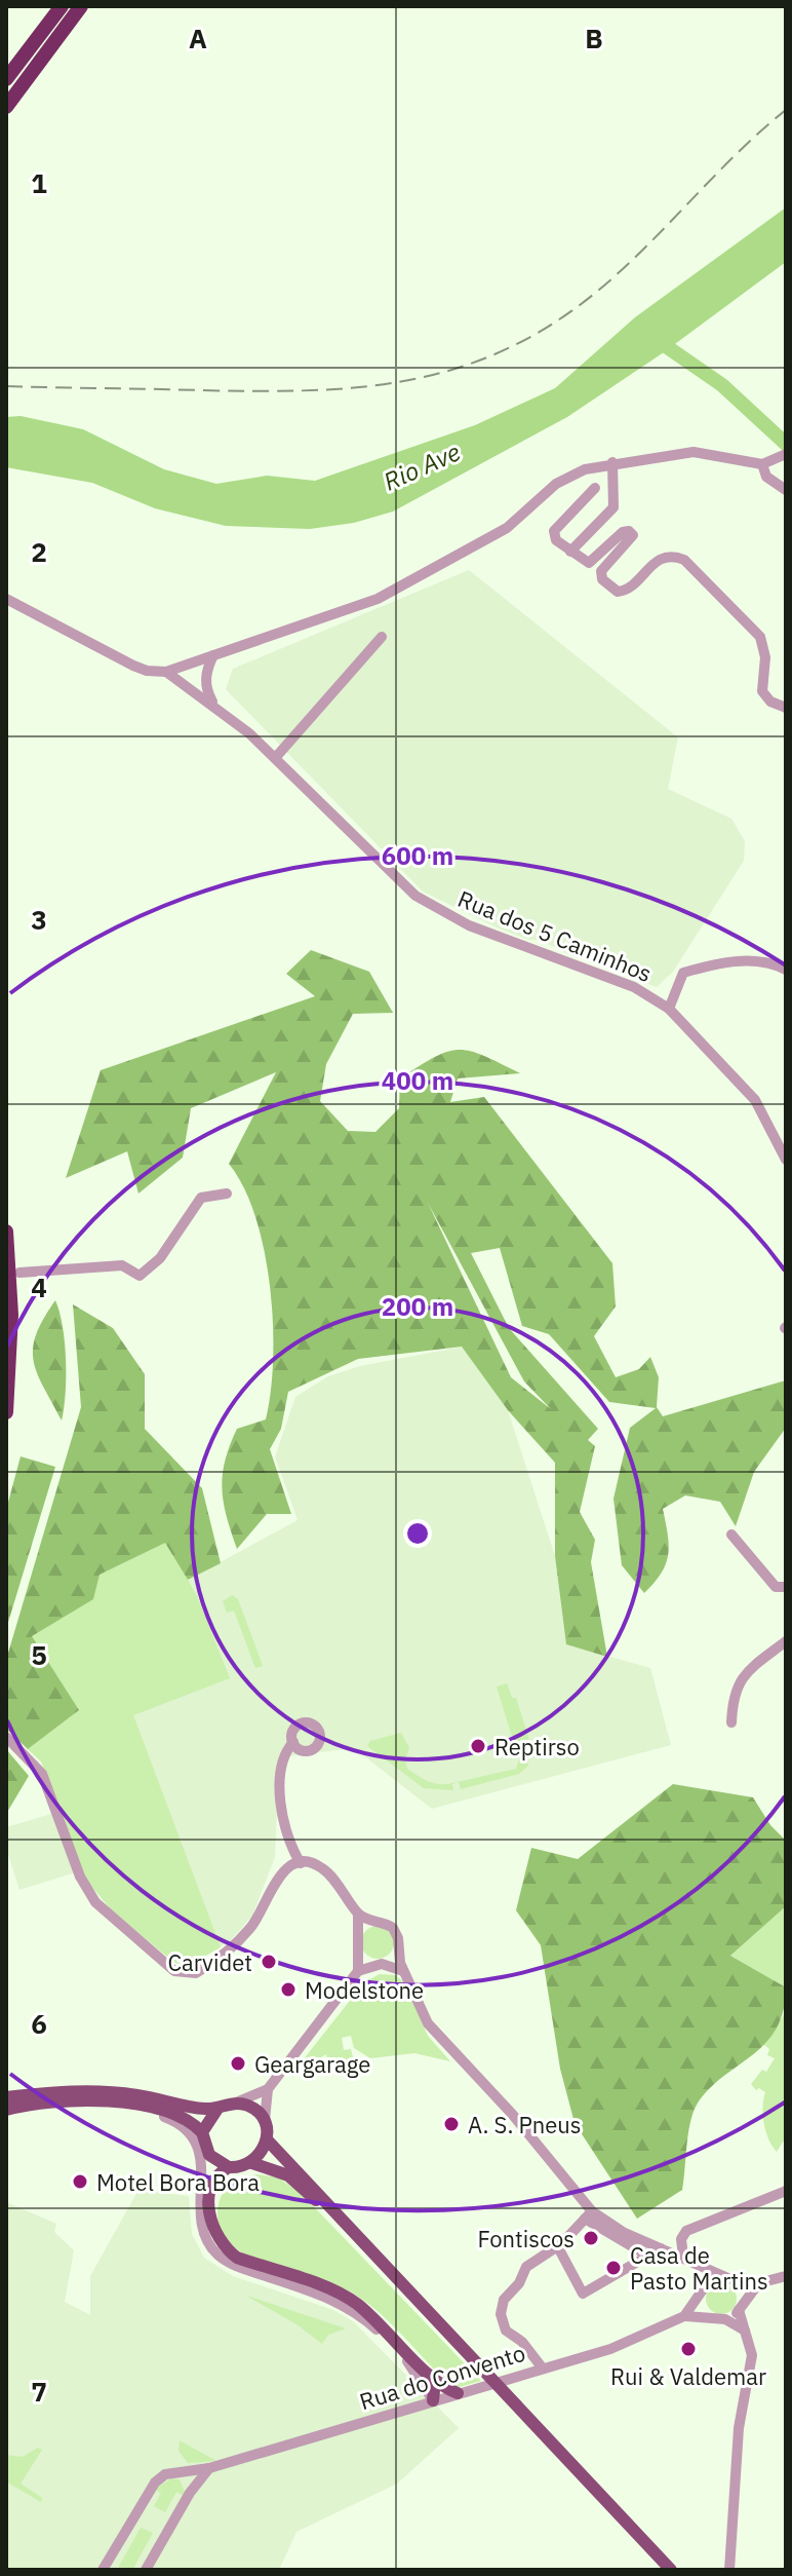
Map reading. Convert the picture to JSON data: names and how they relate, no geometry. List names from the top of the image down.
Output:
{
  "streets": {
    "street": ["Rua dos 5 Caminhos", "Rua do Convento"]
  },
  "water": ["Rio Ave"],
  "places": [
    "Reptirso",
    "Carvidet",
    "Modelstone",
    "Geargarage",
    "A. S. Pneus",
    "Motel Bora Bora",
    "Fontiscos",
    "Casa de Pasto Martins",
    "Rui & Valdemar"
  ],
  "grid": {
    "columns": ["A", "B"],
    "rows": [
      "1",
      "2",
      "3",
      "4",
      "5",
      "6",
      "7"
    ]
  },
  "rings": ["600 m", "400 m", "200 m"]
}
